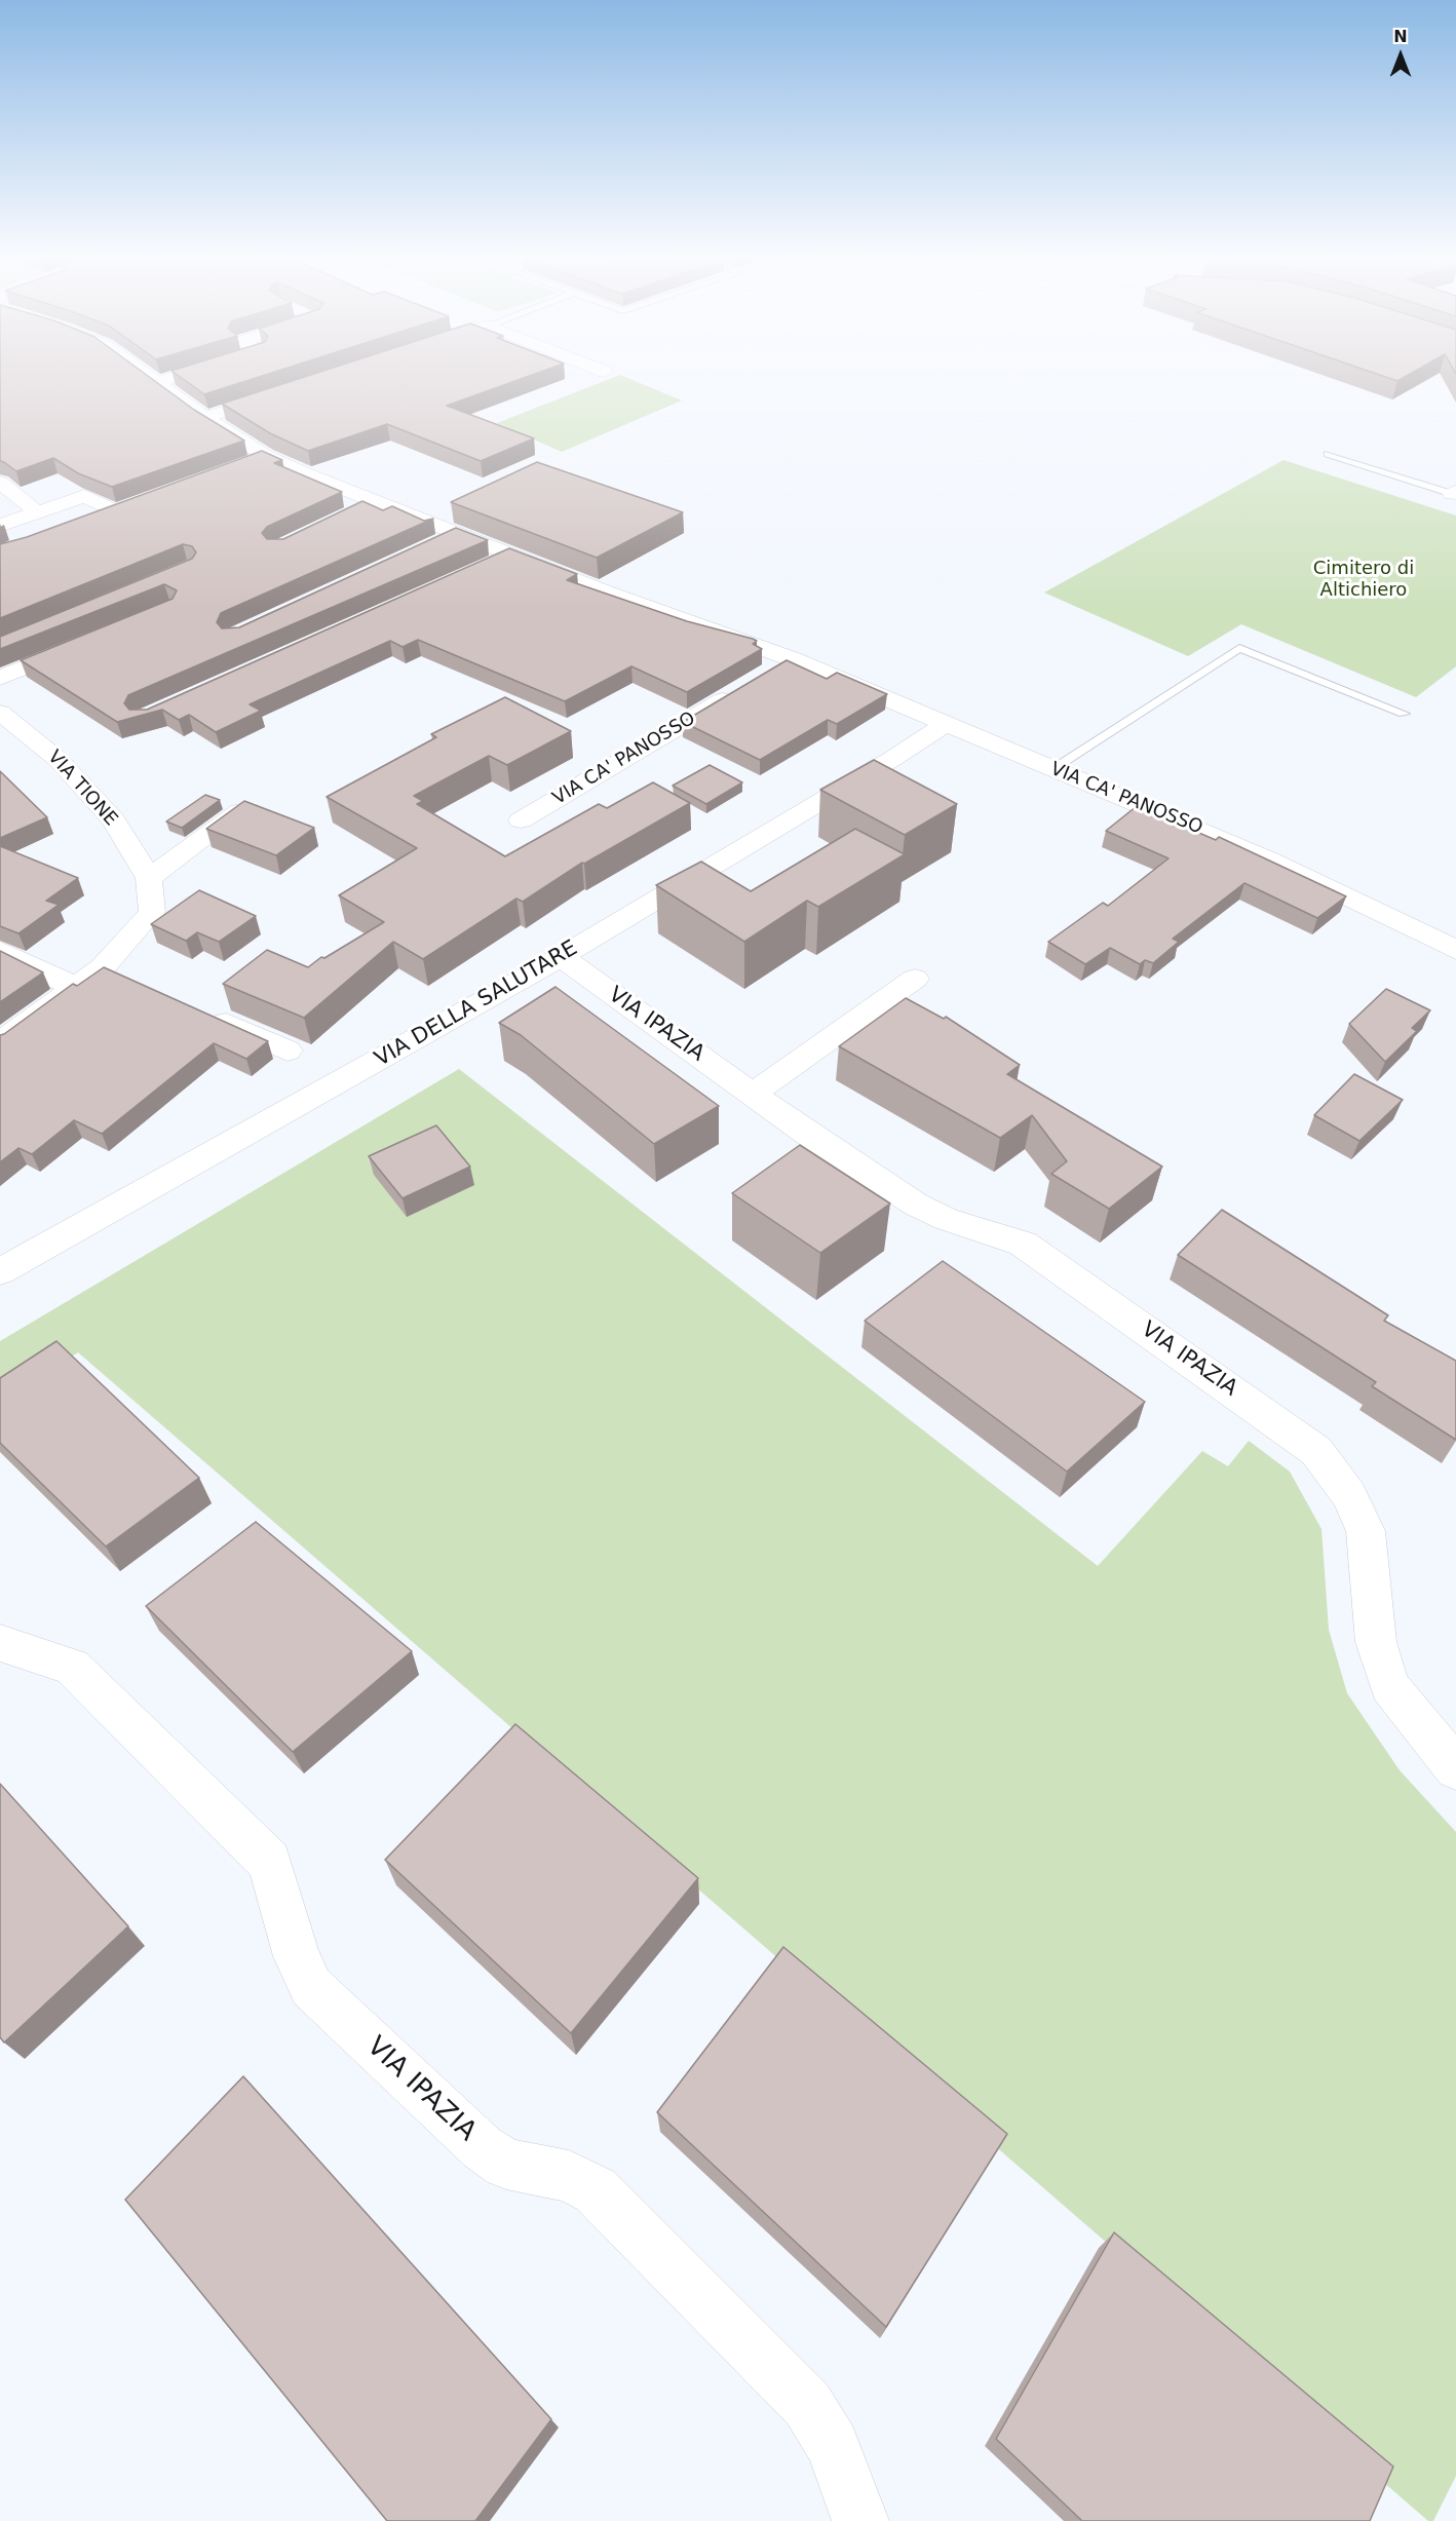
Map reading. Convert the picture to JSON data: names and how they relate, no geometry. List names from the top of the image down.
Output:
{
  "streets": {
    "street": [
      "VIA CA' PANOSSO",
      "VIA TIONE",
      "VIA DELLA SALUTARE",
      "VIA IPAZIA"
    ]
  },
  "crossings": [
    ["VIA CA' PANOSSO", "VIA DELLA SALUTARE"],
    ["VIA DELLA SALUTARE", "VIA IPAZIA"]
  ],
  "parks": ["Cimitero di Altichiero"],
  "north": "top"
}
